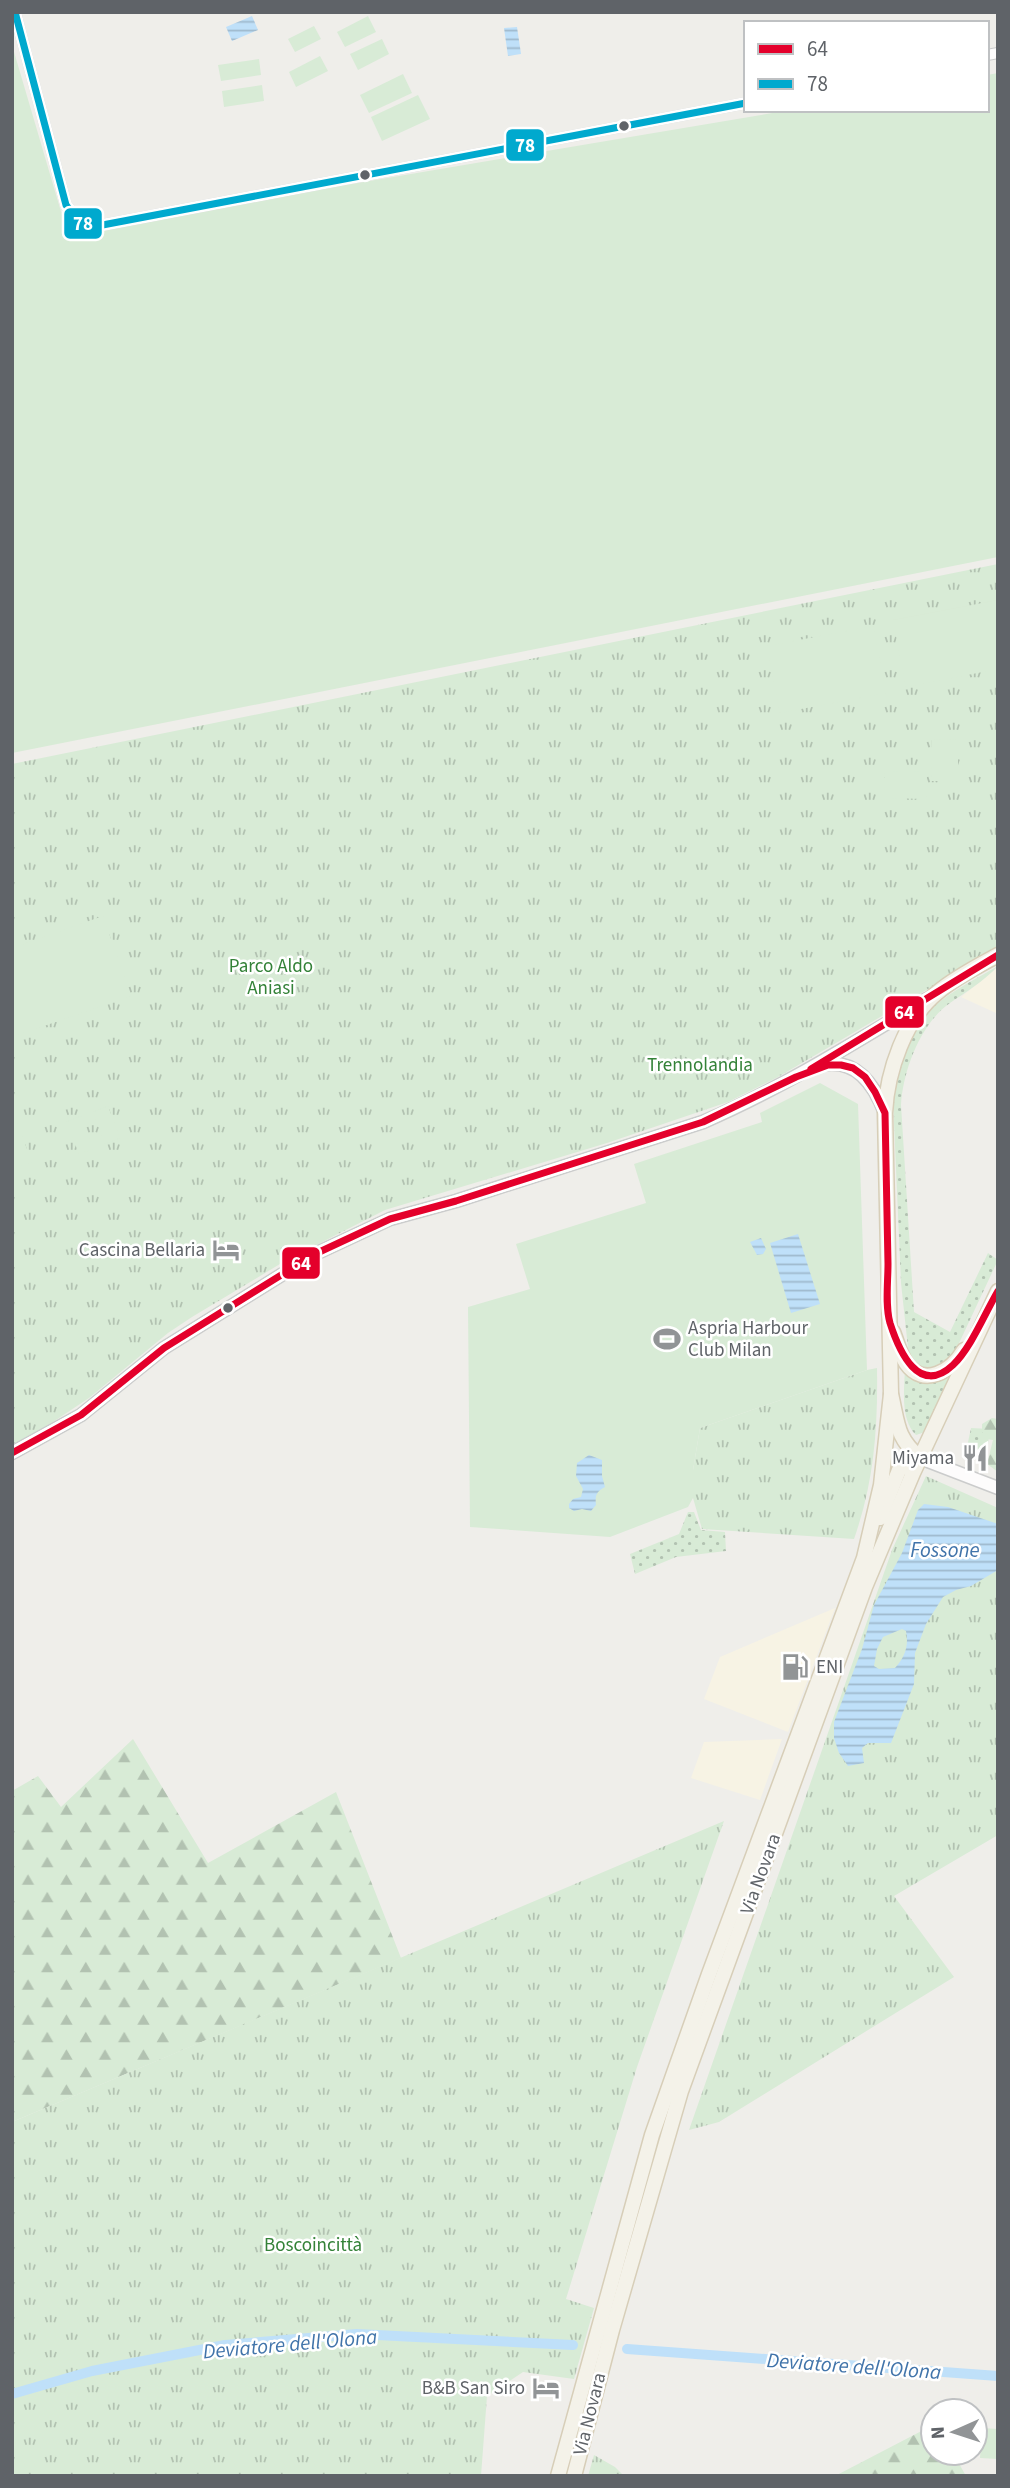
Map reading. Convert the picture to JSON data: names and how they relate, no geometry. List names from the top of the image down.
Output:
{
  "streets": {
    "main road": ["Via Novara"]
  },
  "water": ["Fossone", "Deviatore dell'Olona"],
  "parks": ["Parco Aldo Aniasi", "Trennolandia", "Boscoincittà"],
  "places": {
    "hotel": ["Cascina Bellaria", "B&B San Siro"],
    "sports": ["Aspria Harbour Club Milan"],
    "restaurant": ["Miyama"],
    "fuel station": ["ENI"]
  },
  "lines": ["transit line 78", "transit line 64"],
  "legend": ["64", "78"],
  "north": "left"
}
